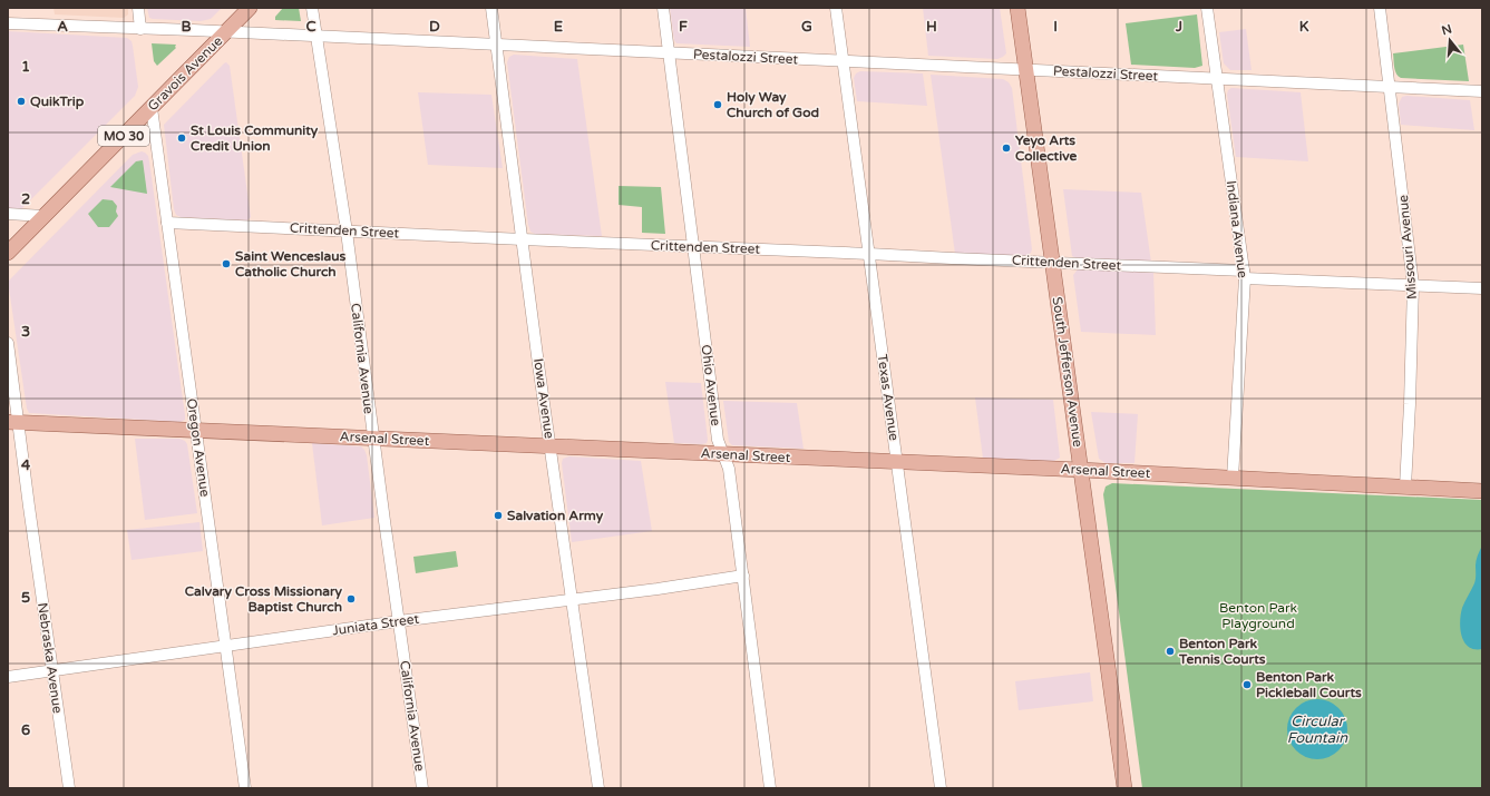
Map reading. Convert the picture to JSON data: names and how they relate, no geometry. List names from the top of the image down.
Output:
{
  "streets": {
    "main road": [
      "Gravois Avenue",
      "MO 30",
      "South Jefferson Avenue",
      "Arsenal Street"
    ],
    "street": [
      "Pestalozzi Street",
      "Indiana Avenue",
      "Crittenden Street",
      "Missouri Avenue",
      "California Avenue",
      "Ohio Avenue",
      "Texas Avenue",
      "Iowa Avenue",
      "Oregon Avenue",
      "Juniata Street",
      "Nebraska Avenue"
    ]
  },
  "crossings": [
    ["Pestalozzi Street", "Gravois Avenue"],
    ["Pestalozzi Street", "Indiana Avenue"],
    ["Pestalozzi Street", "Missouri Avenue"],
    ["Pestalozzi Street", "California Avenue"],
    ["Pestalozzi Street", "South Jefferson Avenue"],
    ["Pestalozzi Street", "Ohio Avenue"],
    ["Pestalozzi Street", "Texas Avenue"],
    ["Pestalozzi Street", "Iowa Avenue"],
    ["Gravois Avenue", "Oregon Avenue"],
    ["Indiana Avenue", "Crittenden Street"],
    ["Indiana Avenue", "Arsenal Street"],
    ["Crittenden Street", "Missouri Avenue"],
    ["Crittenden Street", "California Avenue"],
    ["Crittenden Street", "South Jefferson Avenue"],
    ["Crittenden Street", "Ohio Avenue"],
    ["Crittenden Street", "Texas Avenue"],
    ["Crittenden Street", "Iowa Avenue"],
    ["Crittenden Street", "Oregon Avenue"],
    ["Missouri Avenue", "Arsenal Street"],
    ["California Avenue", "Arsenal Street"],
    ["California Avenue", "Juniata Street"],
    ["South Jefferson Avenue", "Arsenal Street"],
    ["Ohio Avenue", "Arsenal Street"],
    ["Ohio Avenue", "Juniata Street"],
    ["Texas Avenue", "Arsenal Street"],
    ["Iowa Avenue", "Arsenal Street"],
    ["Iowa Avenue", "Juniata Street"],
    ["Arsenal Street", "Oregon Avenue"],
    ["Arsenal Street", "Nebraska Avenue"],
    ["Oregon Avenue", "Juniata Street"],
    ["Juniata Street", "Nebraska Avenue"]
  ],
  "water": ["Circular Fountain"],
  "parks": ["Benton Park Playground"],
  "places": [
    "QuikTrip",
    "Holy Way Church of God",
    "St Louis Community Credit Union",
    "Yeyo Arts Collective",
    "Saint Wenceslaus Catholic Church",
    "Salvation Army",
    "Calvary Cross Missionary Baptist Church",
    "Benton Park Tennis Courts",
    "Benton Park Pickleball Courts"
  ],
  "north": "top",
  "grid": {
    "columns": [
      "A",
      "B",
      "C",
      "D",
      "E",
      "F",
      "G",
      "H",
      "I",
      "J",
      "K"
    ],
    "rows": [
      "1",
      "2",
      "3",
      "4",
      "5",
      "6"
    ]
  }
}
